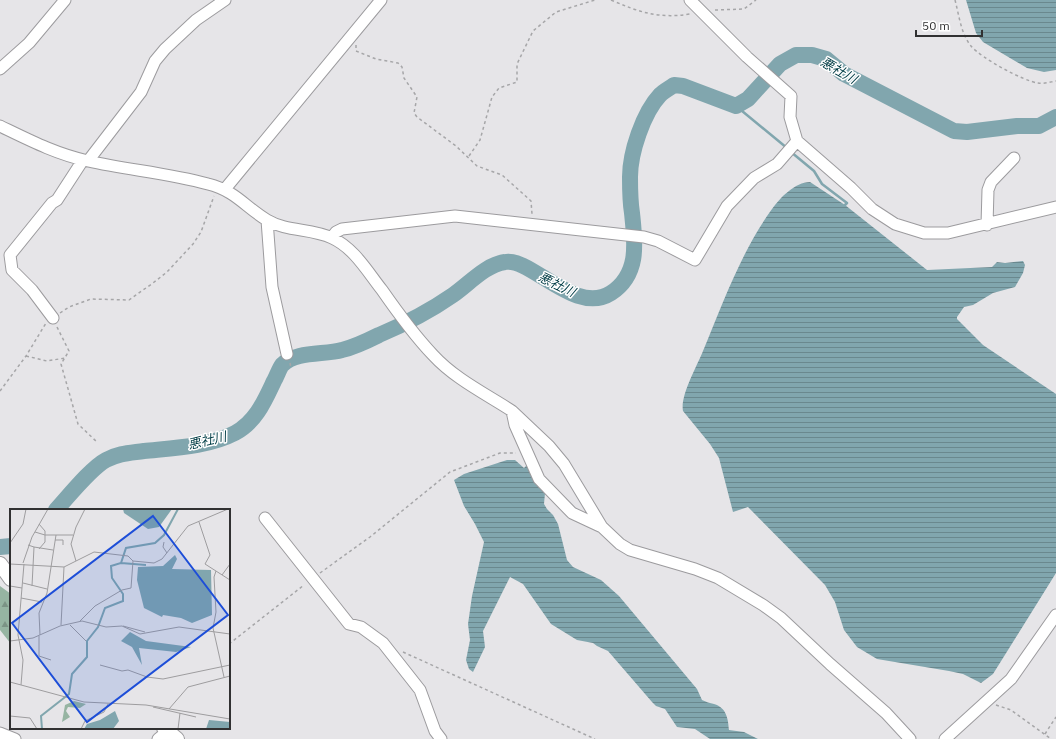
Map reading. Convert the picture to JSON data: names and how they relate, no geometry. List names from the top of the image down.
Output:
{
  "water": ["悪社川"],
  "scale_bar": "50 m"
}
